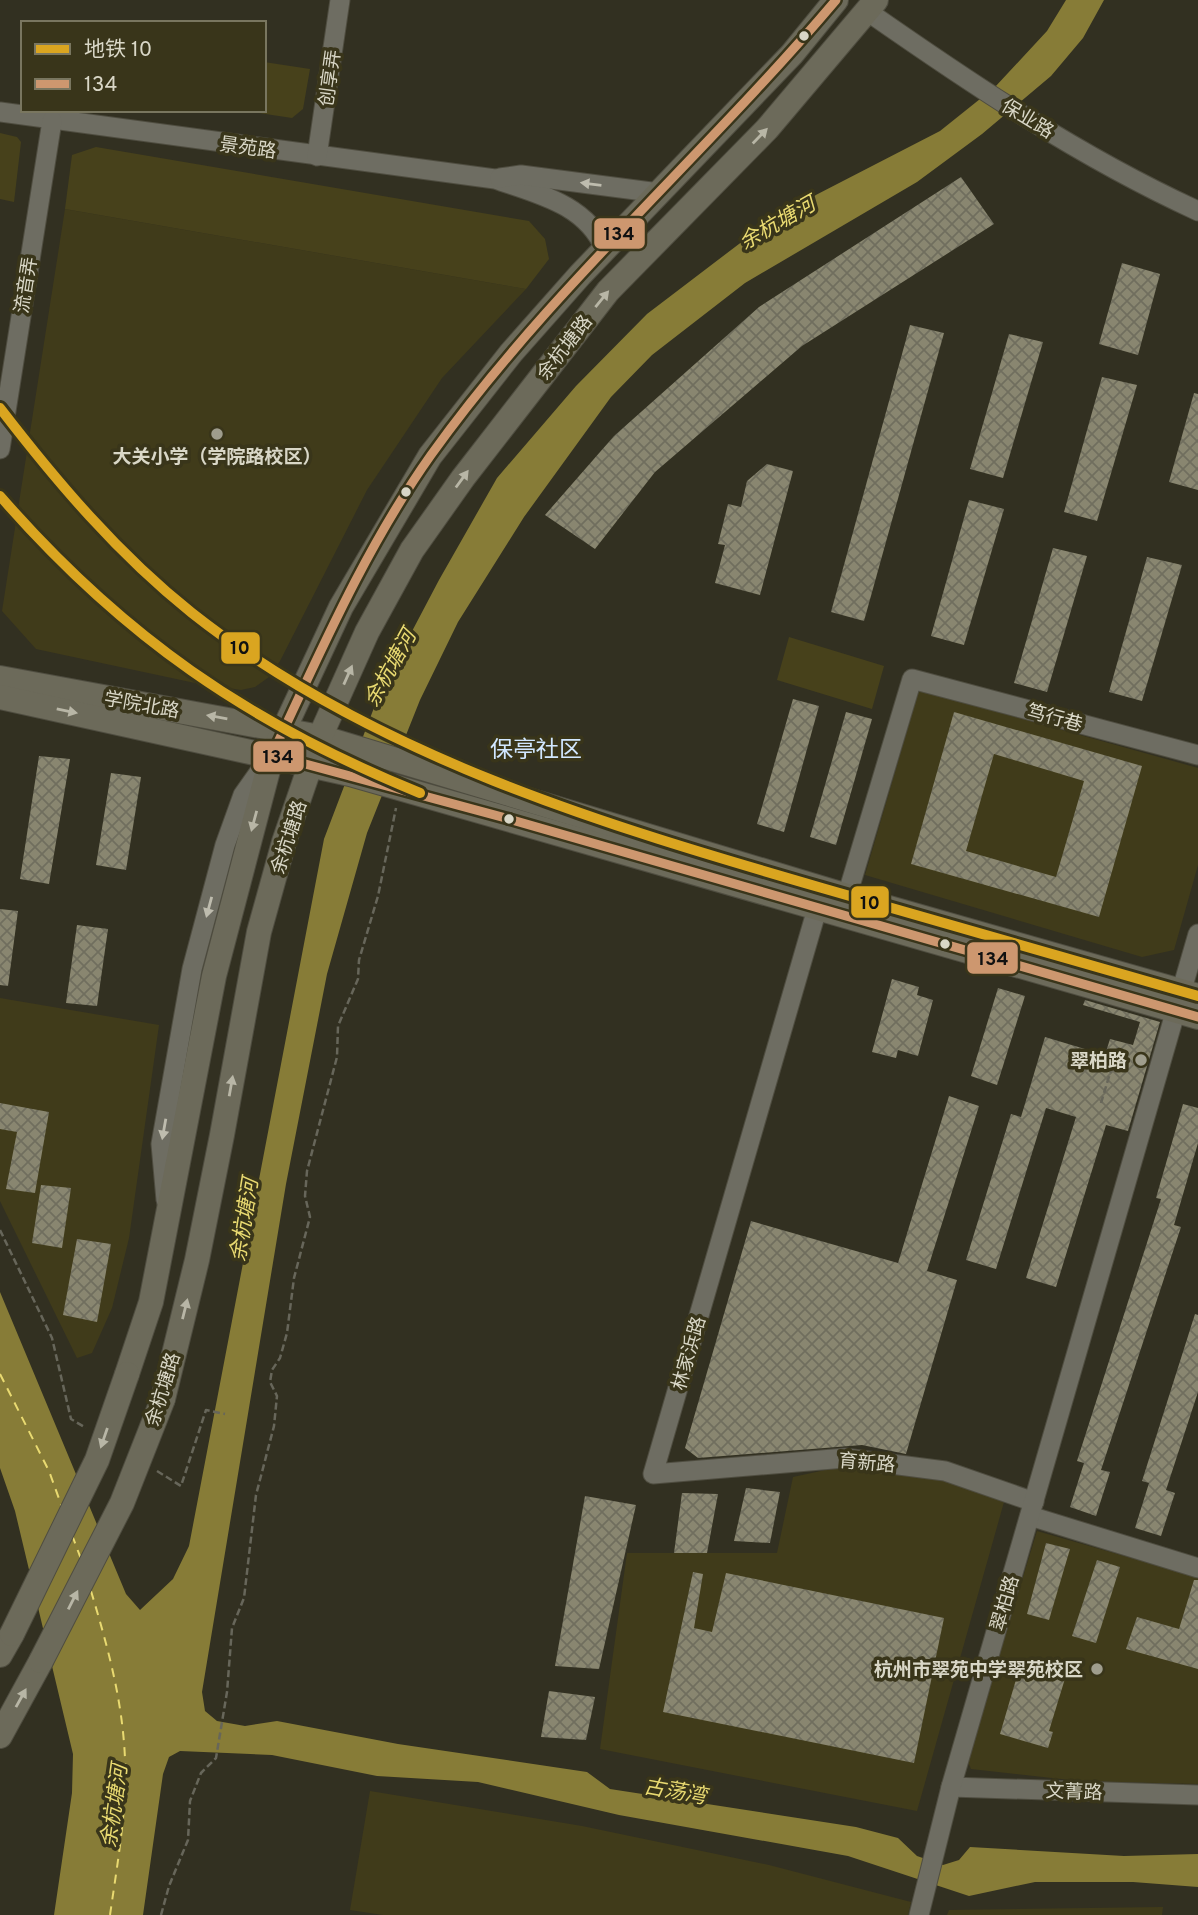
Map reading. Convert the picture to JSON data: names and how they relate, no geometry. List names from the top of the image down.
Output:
{
  "streets": {
    "main road": ["余杭塘路", "学院北路"],
    "street": [
      "创享弄",
      "保业路",
      "景苑路",
      "流音弄",
      "笃行巷",
      "林家浜路",
      "育新路",
      "翠柏路",
      "文菁路"
    ]
  },
  "crossings": [
    ["创享弄", "景苑路"],
    ["保业路", "余杭塘路"],
    ["景苑路", "流音弄"],
    ["景苑路", "余杭塘路"],
    ["余杭塘路", "学院北路"],
    ["学院北路", "笃行巷"],
    ["学院北路", "林家浜路"],
    ["学院北路", "翠柏路"],
    ["林家浜路", "育新路"],
    ["育新路", "翠柏路"],
    ["翠柏路", "文菁路"]
  ],
  "districts": ["保亭社区"],
  "water": ["余杭塘河", "古荡湾"],
  "places": ["大关小学（学院路校区）", "翠柏路", "杭州市翠苑中学翠苑校区"],
  "lines": ["transit line 134", "metro line 10"],
  "legend": ["地铁 10", "134"]
}
